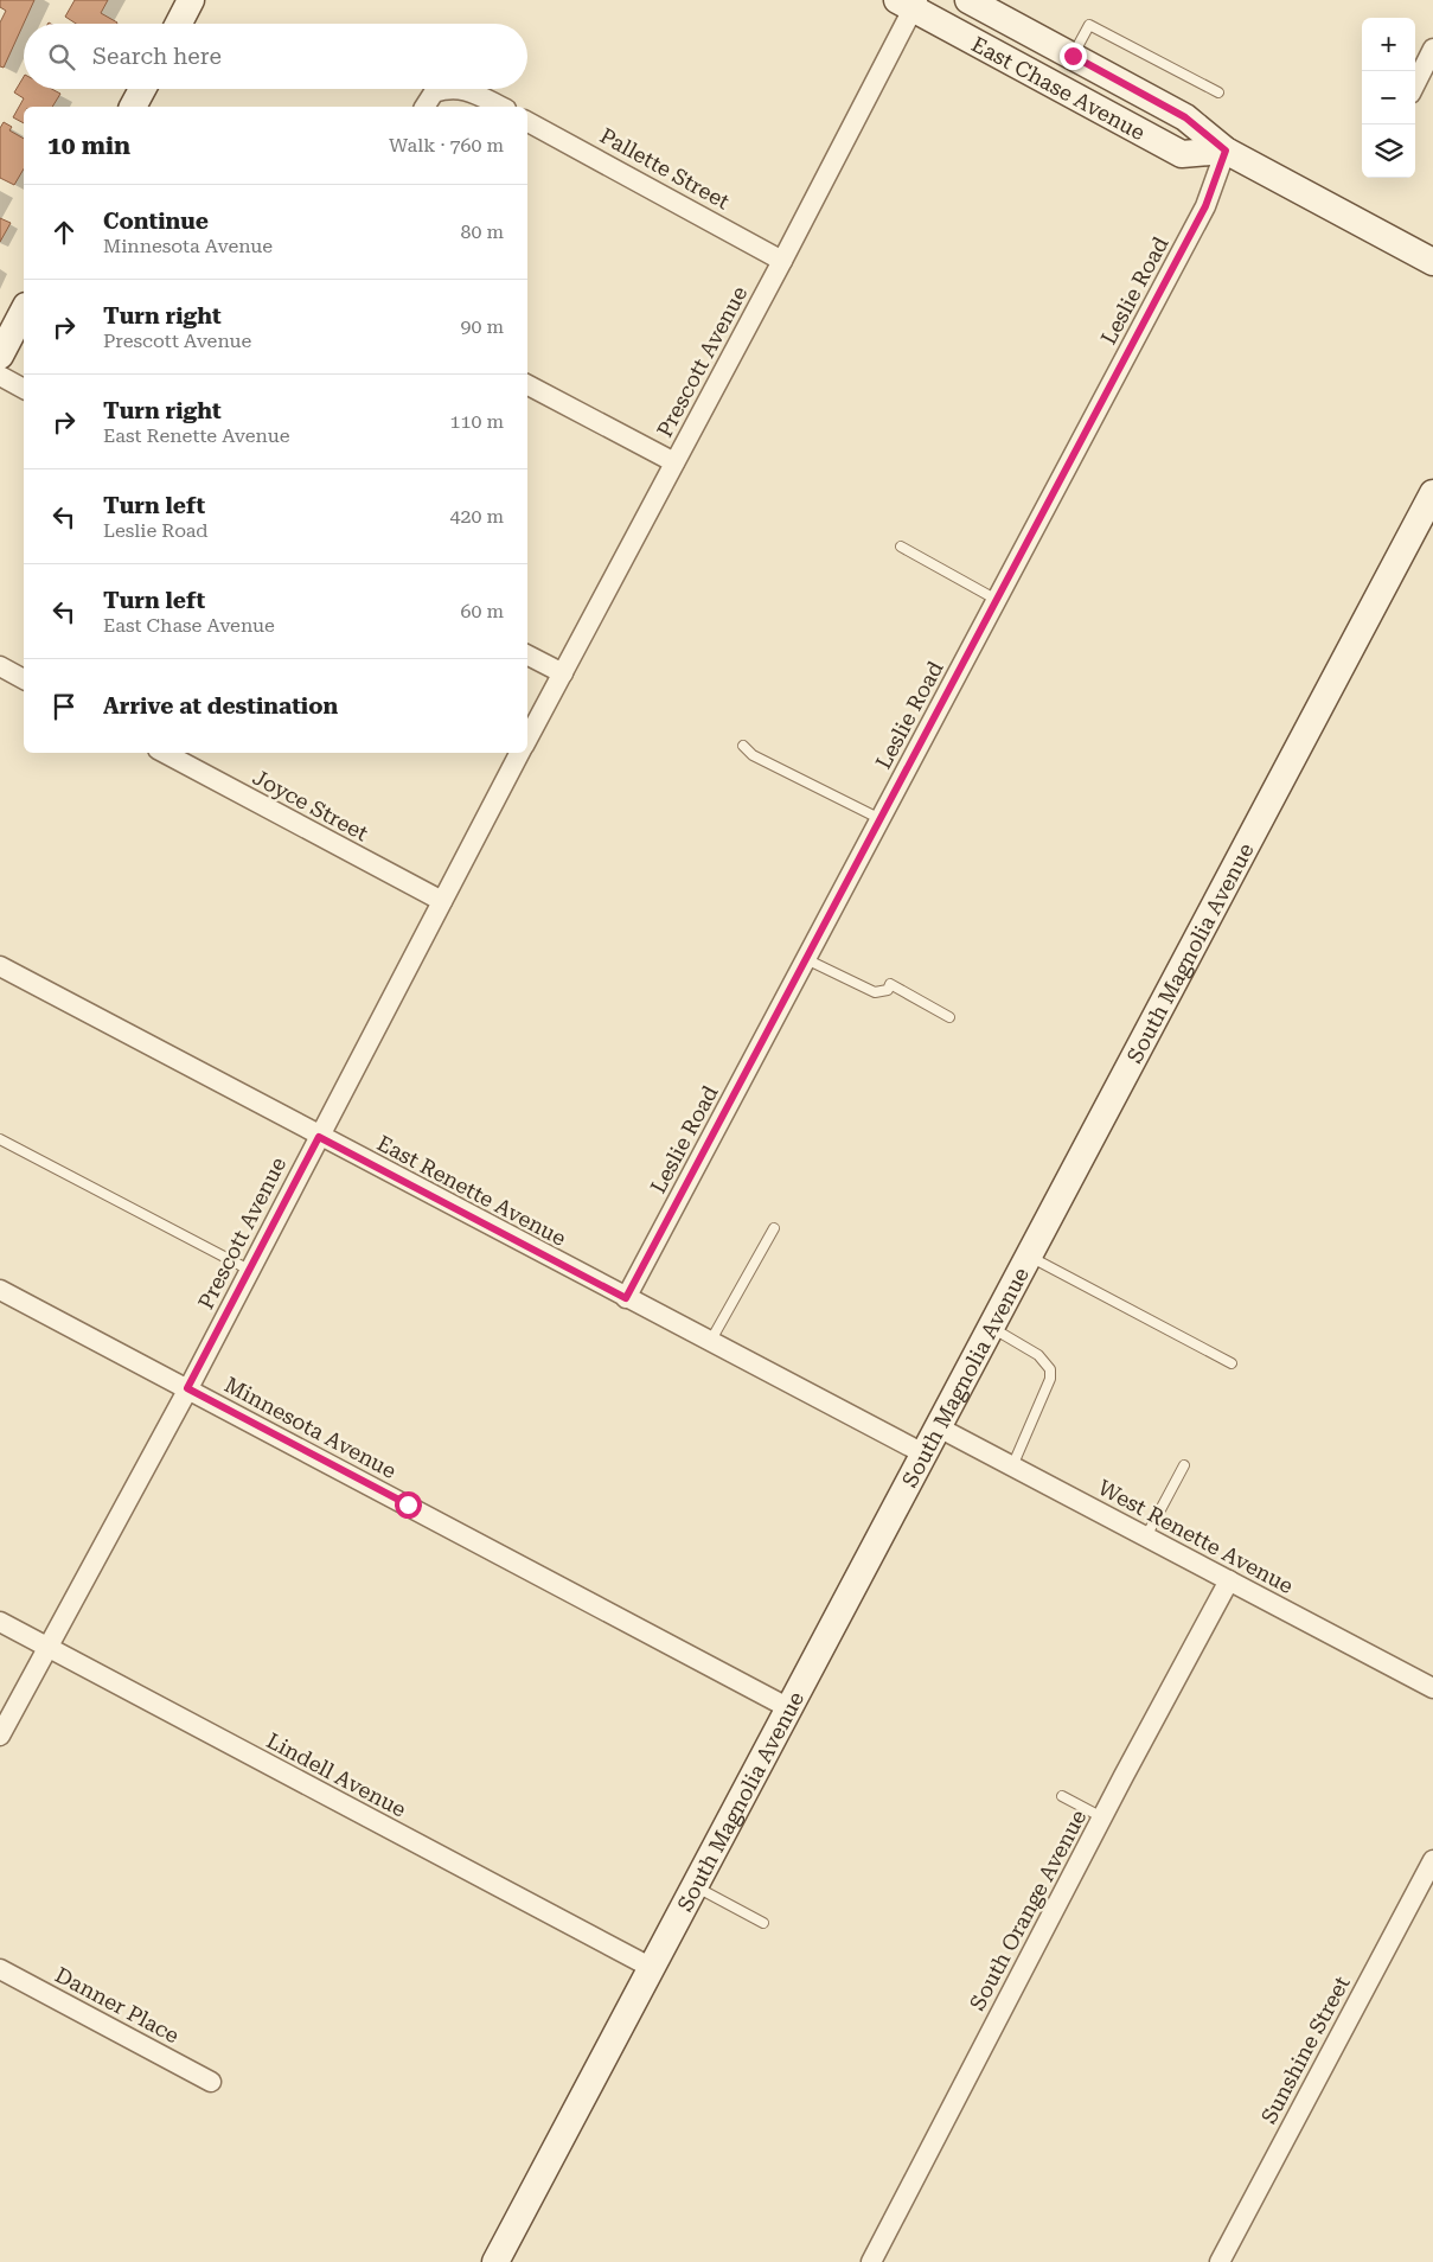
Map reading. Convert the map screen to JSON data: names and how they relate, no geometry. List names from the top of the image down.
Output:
{
  "streets": {
    "main road": ["East Chase Avenue", "South Magnolia Avenue"],
    "street": [
      "Pallette Street",
      "Leslie Road",
      "Prescott Avenue",
      "Joyce Street",
      "East Renette Avenue",
      "Minnesota Avenue",
      "West Renette Avenue",
      "Lindell Avenue",
      "South Orange Avenue",
      "Danner Place",
      "Sunshine Street"
    ]
  },
  "crossings": [
    ["East Chase Avenue", "Leslie Road"],
    ["East Chase Avenue", "Prescott Avenue"],
    ["Pallette Street", "Prescott Avenue"],
    ["Leslie Road", "East Renette Avenue"],
    ["Prescott Avenue", "Joyce Street"],
    ["Prescott Avenue", "East Renette Avenue"],
    ["Prescott Avenue", "Minnesota Avenue"],
    ["Prescott Avenue", "Lindell Avenue"],
    ["South Magnolia Avenue", "East Renette Avenue"],
    ["South Magnolia Avenue", "Minnesota Avenue"],
    ["South Magnolia Avenue", "West Renette Avenue"],
    ["South Magnolia Avenue", "Lindell Avenue"],
    ["West Renette Avenue", "South Orange Avenue"]
  ],
  "page": {
    "map_buttons": ["+", "−"],
    "search": "Search here",
    "heading": ["10 min", "Walk · 760 m"],
    "list": [
      ["Continue", "Minnesota Avenue", "80 m"],
      ["Turn right", "Prescott Avenue", "90 m"],
      ["Turn right", "East Renette Avenue", "110 m"],
      ["Turn left", "Leslie Road", "420 m"],
      ["Turn left", "East Chase Avenue", "60 m"],
      "Arrive at destination"
    ]
  }
}
